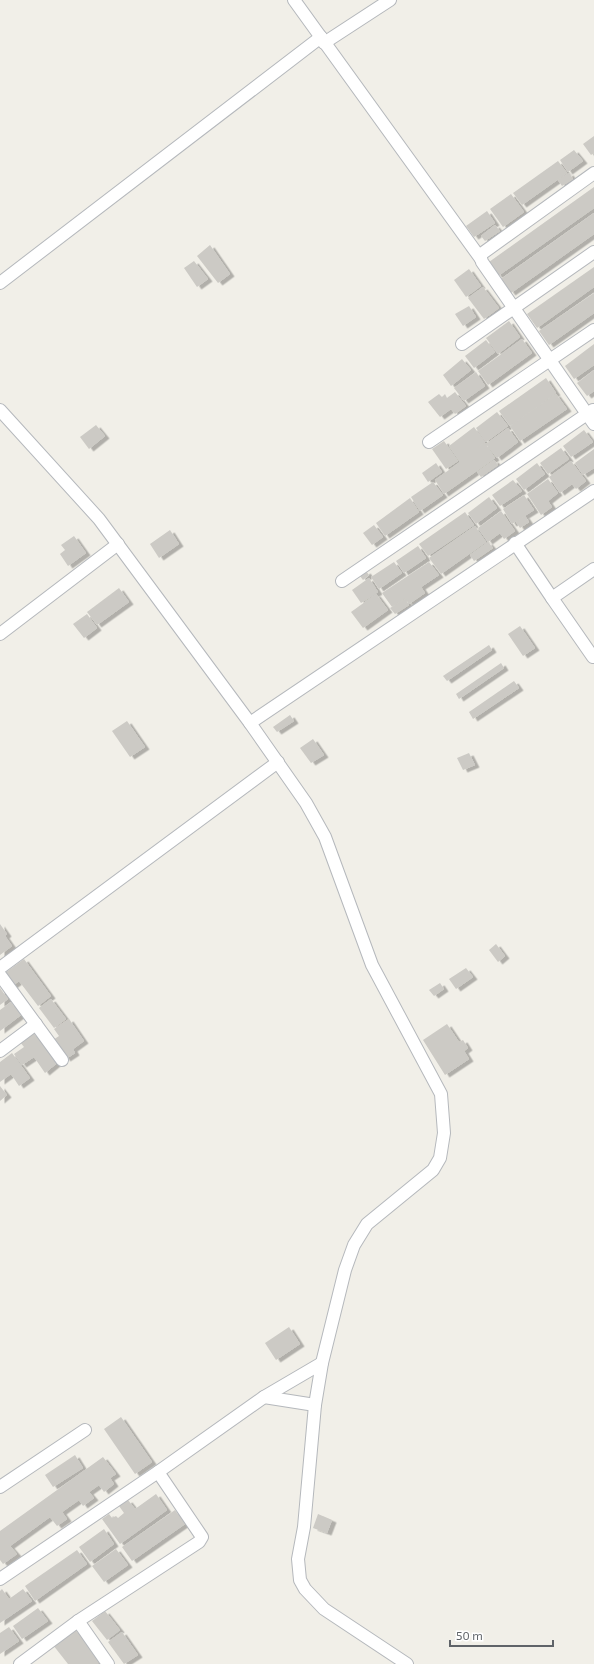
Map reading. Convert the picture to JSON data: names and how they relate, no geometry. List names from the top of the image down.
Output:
{
  "scale_bar": "50 m"
}
